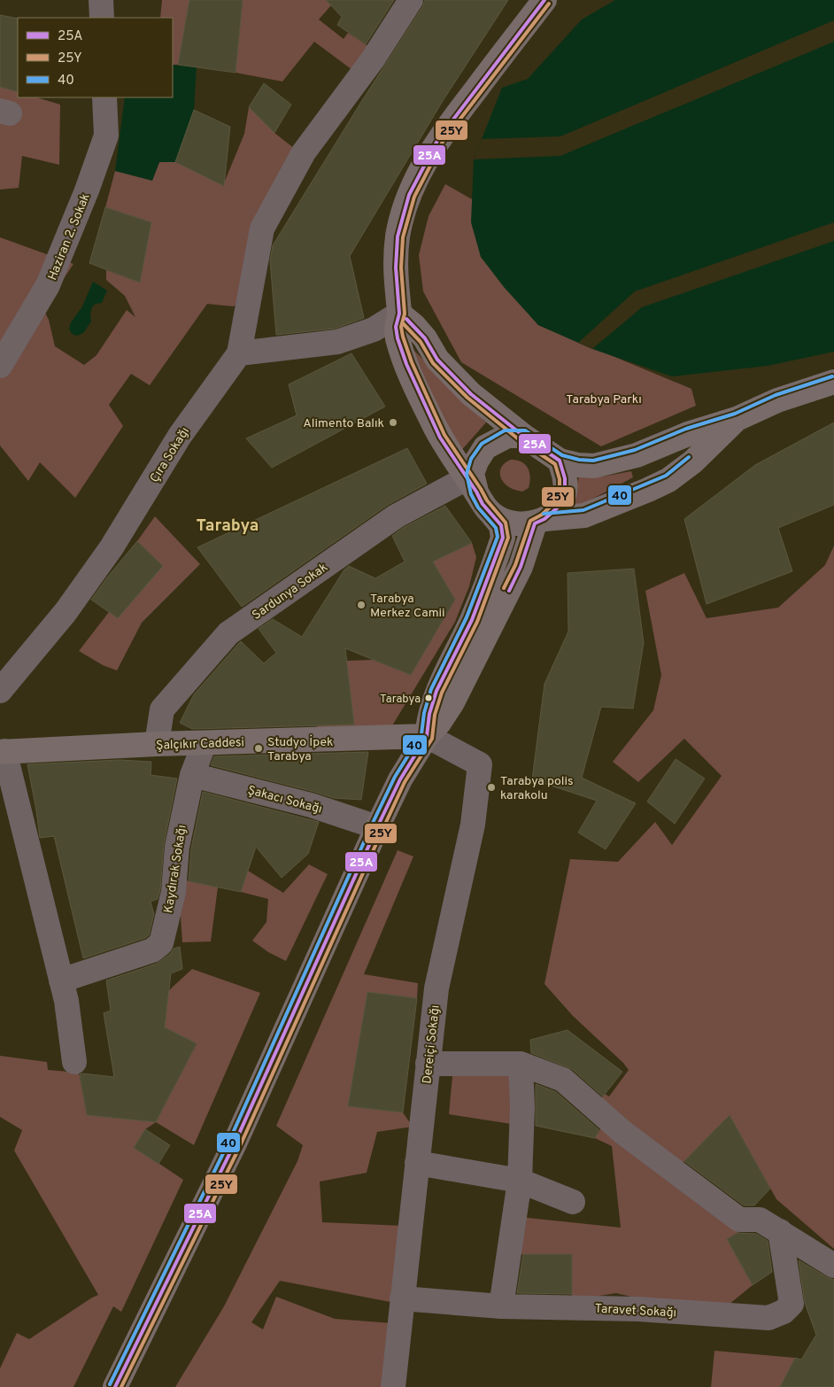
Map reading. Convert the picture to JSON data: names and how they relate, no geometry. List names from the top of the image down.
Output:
{
  "streets": {
    "main road": ["Şalçıkır Caddesi"],
    "street": [
      "Haziran 2. Sokak",
      "Çıra Sokağı",
      "Sardunya Sokak",
      "Şakacı Sokağı",
      "Kaydırak Sokağı",
      "Dereiçi Sokağı",
      "Taravet Sokağı"
    ]
  },
  "crossings": [
    ["Sardunya Sokak", "Şalçıkır Caddesi"],
    ["Şalçıkır Caddesi", "Kaydırak Sokağı"],
    ["Şalçıkır Caddesi", "Dereiçi Sokağı"],
    ["Şakacı Sokağı", "Kaydırak Sokağı"],
    ["Dereiçi Sokağı", "Taravet Sokağı"]
  ],
  "districts": ["Tarabya"],
  "parks": ["Tarabya Parkı"],
  "places": [
    "Alimento Balık",
    "Tarabya Merkez Camii",
    "Tarabya",
    "Studyo İpek Tarabya",
    "Tarabya polis karakolu"
  ],
  "lines": ["transit line 25A", "transit line 25Y", "transit line 40"],
  "legend": ["25A", "25Y", "40"]
}
